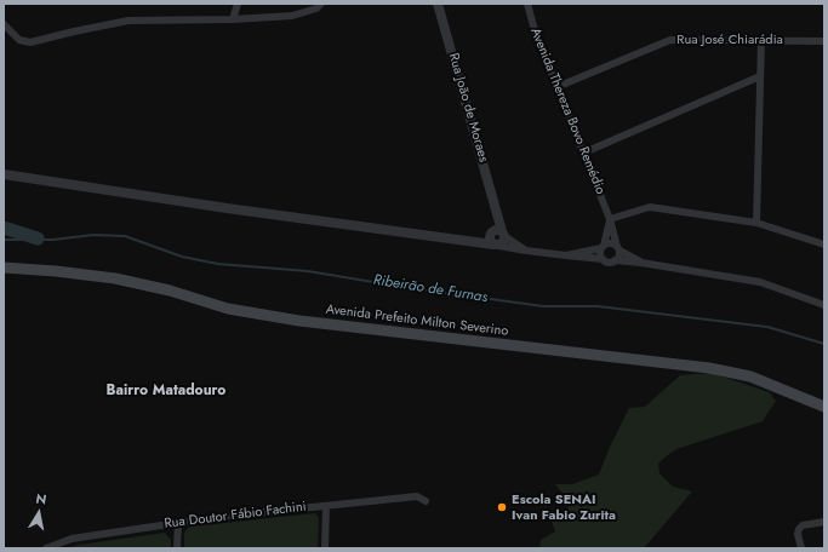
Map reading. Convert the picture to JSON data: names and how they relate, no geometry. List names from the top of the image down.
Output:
{
  "streets": {
    "main road": ["Avenida Prefeito Milton Severino"],
    "street": [
      "Rua José Chiarádia",
      "Rua João de Moraes",
      "Avenida Thereza Bovo Remédio",
      "Rua Doutor Fábio Fachini"
    ]
  },
  "crossings": [
    ["Rua José Chiarádia", "Avenida Thereza Bovo Remédio"]
  ],
  "districts": ["Bairro Matadouro"],
  "water": ["Ribeirão de Furnas"],
  "places": ["Escola SENAI Ivan Fabio Zurita"],
  "north": "top"
}
